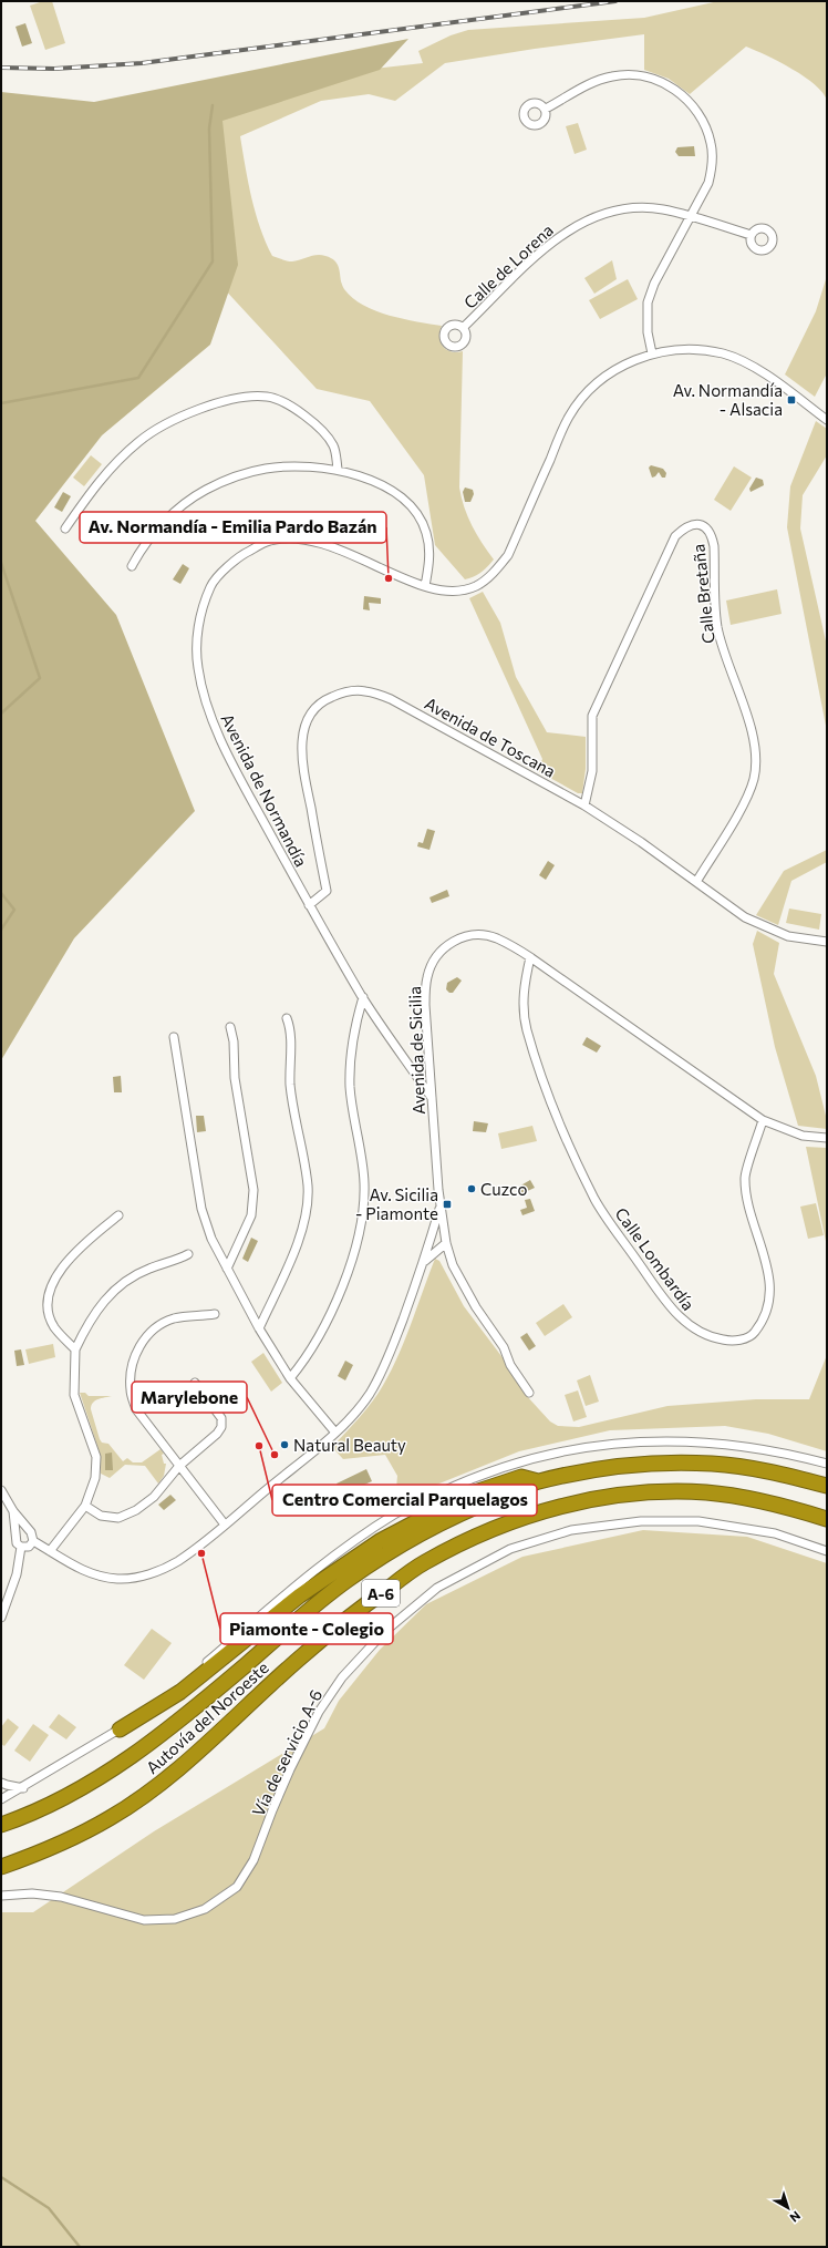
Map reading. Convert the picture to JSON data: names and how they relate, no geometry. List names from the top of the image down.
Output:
{
  "streets": {
    "highway": ["A-6", "Autovía del Noroeste"],
    "street": [
      "Calle de Lorena",
      "Calle Bretaña",
      "Avenida de Toscana",
      "Avenida de Normandía",
      "Avenida de Sicilia",
      "Calle Lombardía",
      "Vía de servicio A-6"
    ]
  },
  "crossings": [
    ["Calle Bretaña", "Avenida de Toscana"],
    ["Avenida de Toscana", "Avenida de Normandía"],
    ["Avenida de Normandía", "Avenida de Sicilia"],
    ["Avenida de Sicilia", "Calle Lombardía"]
  ],
  "places": {
    "transit": ["Av. Normandía - Alsacia", "Av. Sicilia - Piamonte"],
    "other": [
      "Av. Normandía - Emilia Pardo Bazán",
      "Cuzco",
      "Natural Beauty",
      "Centro Comercial Parquelagos",
      "Marylebone",
      "Piamonte - Colegio"
    ]
  },
  "north": "bottom right"
}
